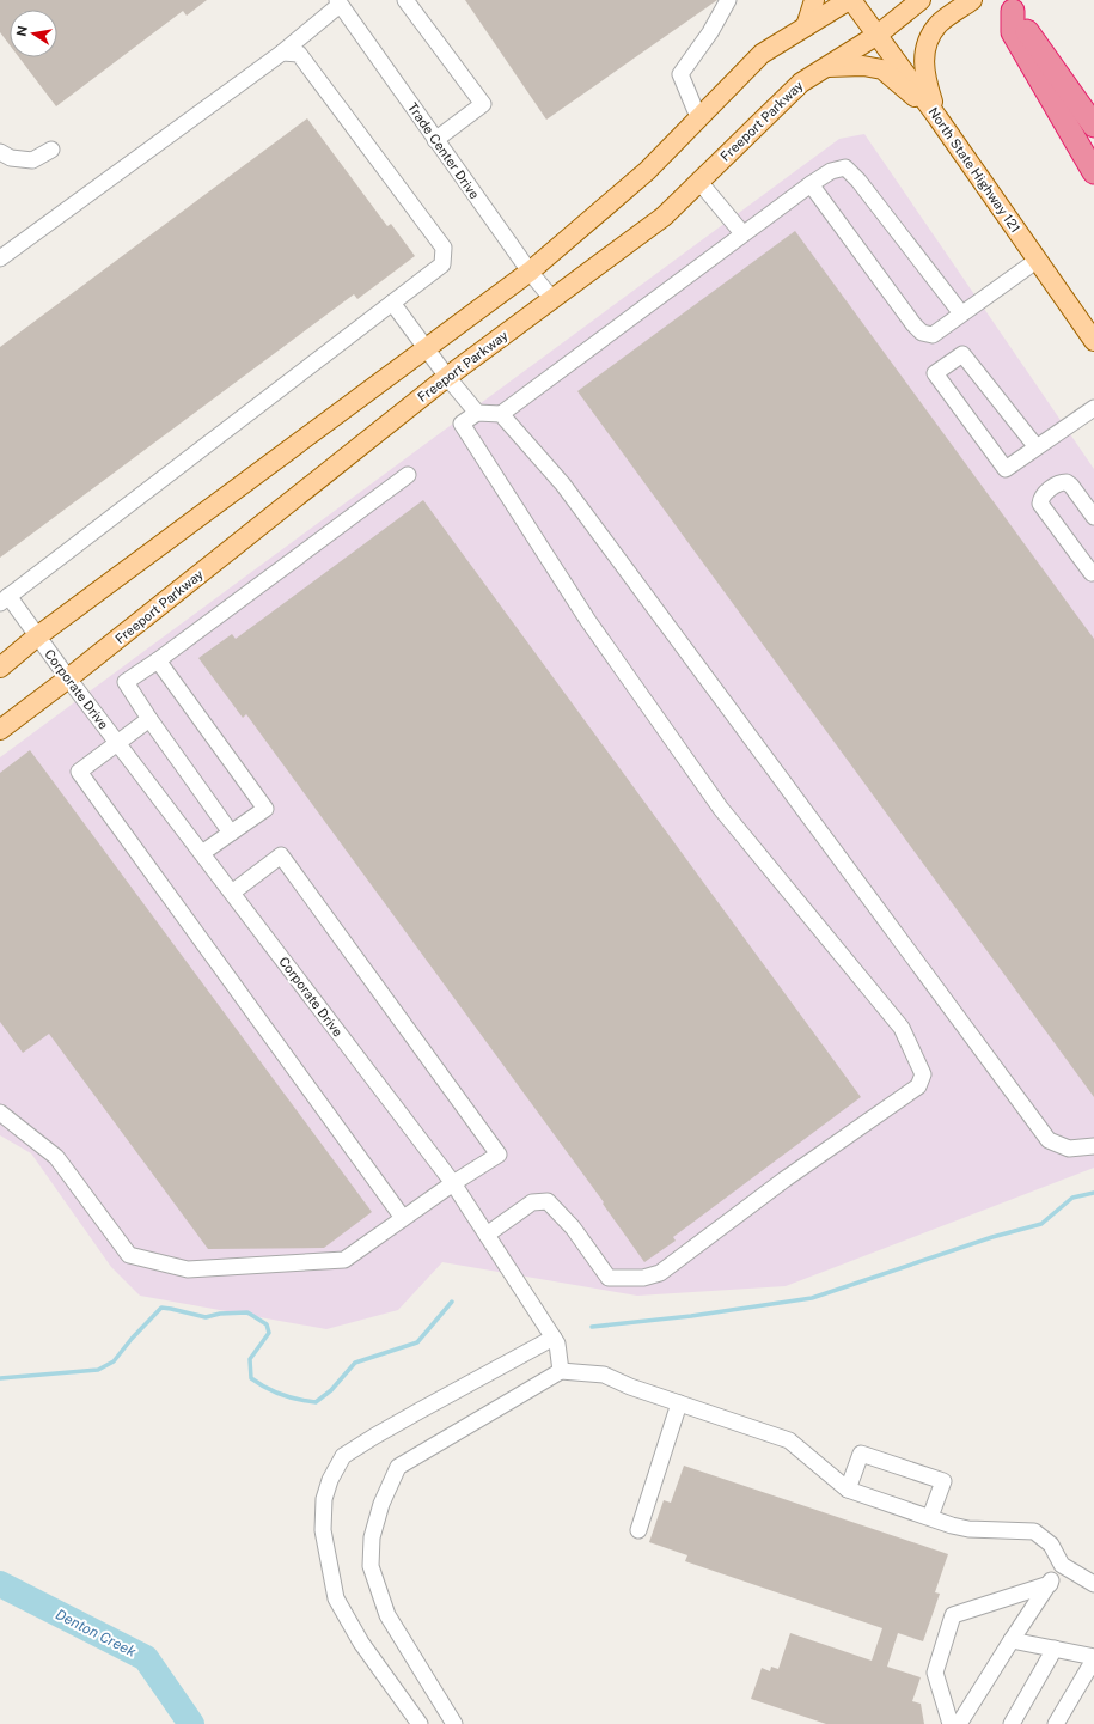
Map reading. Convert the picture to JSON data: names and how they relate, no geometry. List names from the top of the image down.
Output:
{
  "streets": {
    "main road": ["Freeport Parkway", "North State Highway 121"],
    "street": ["Trade Center Drive", "Corporate Drive"]
  },
  "crossings": [
    ["Freeport Parkway", "Trade Center Drive"],
    ["Freeport Parkway", "North State Highway 121"],
    ["Freeport Parkway", "Corporate Drive"]
  ],
  "water": ["Denton Creek"],
  "north": "left"
}
